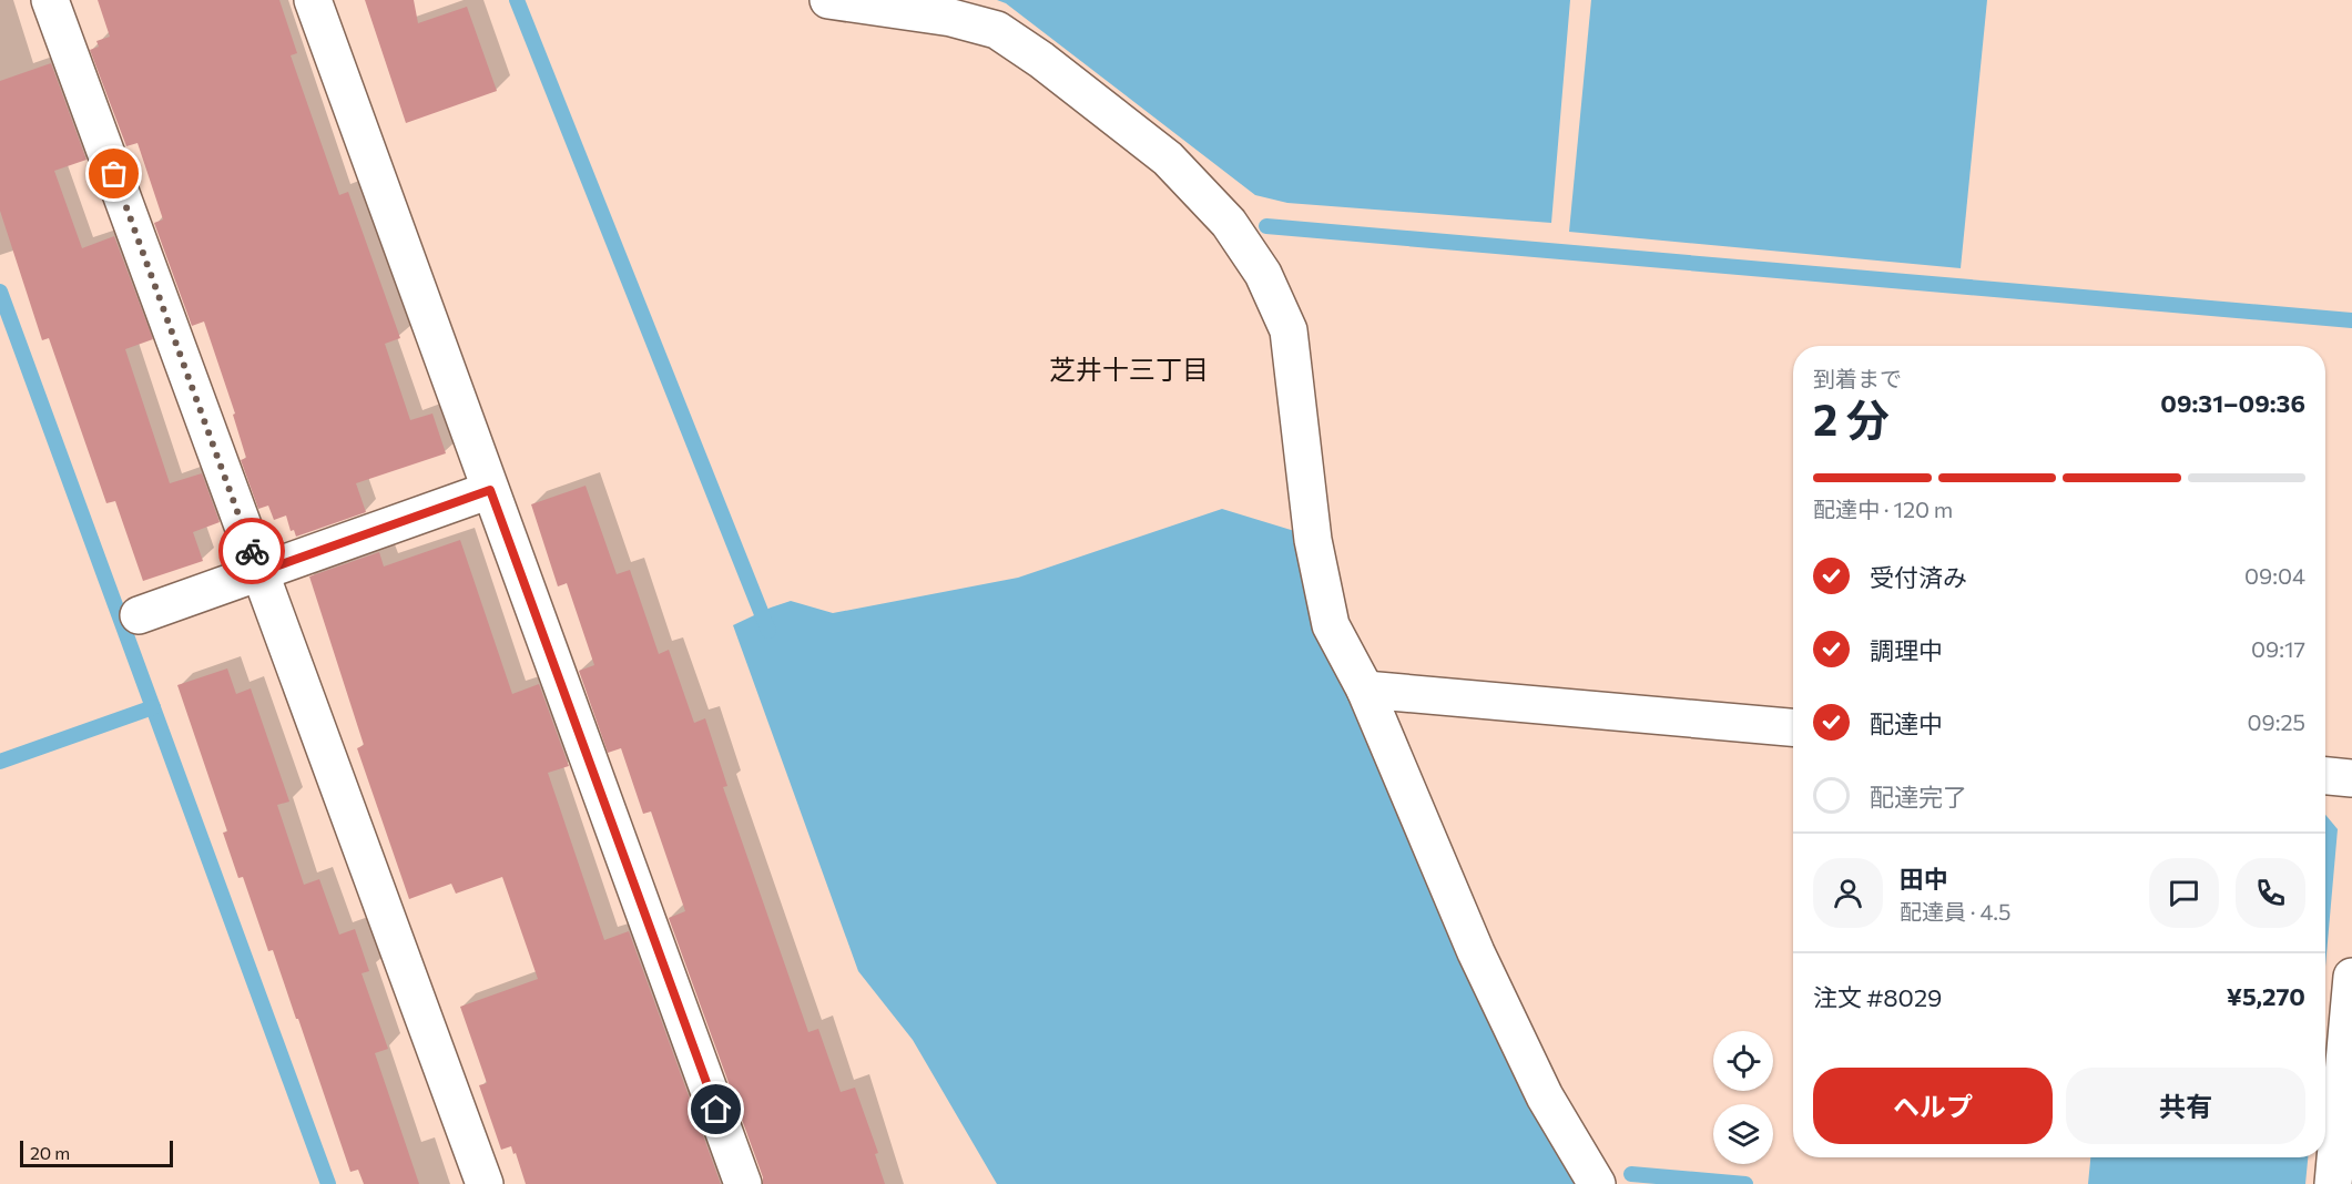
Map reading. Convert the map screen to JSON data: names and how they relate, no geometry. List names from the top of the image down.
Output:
{
  "districts": ["芝井十三丁目"],
  "scale_bar": "20 m",
  "page": {
    "heading": ["2 分", "到着まで", "09:31–09:36"],
    "panel": [
      "田中",
      "配達員 · 4.5",
      "注文 #8029",
      "¥5,270"
    ],
    "bar": "配達中 · 120 m",
    "list": [
      ["受付済み", "09:04"],
      ["調理中", "09:17"],
      ["配達中", "09:25"],
      "配達完了"
    ],
    "buttons": ["ヘルプ", "共有"],
    "scale": "20 m"
  }
}
